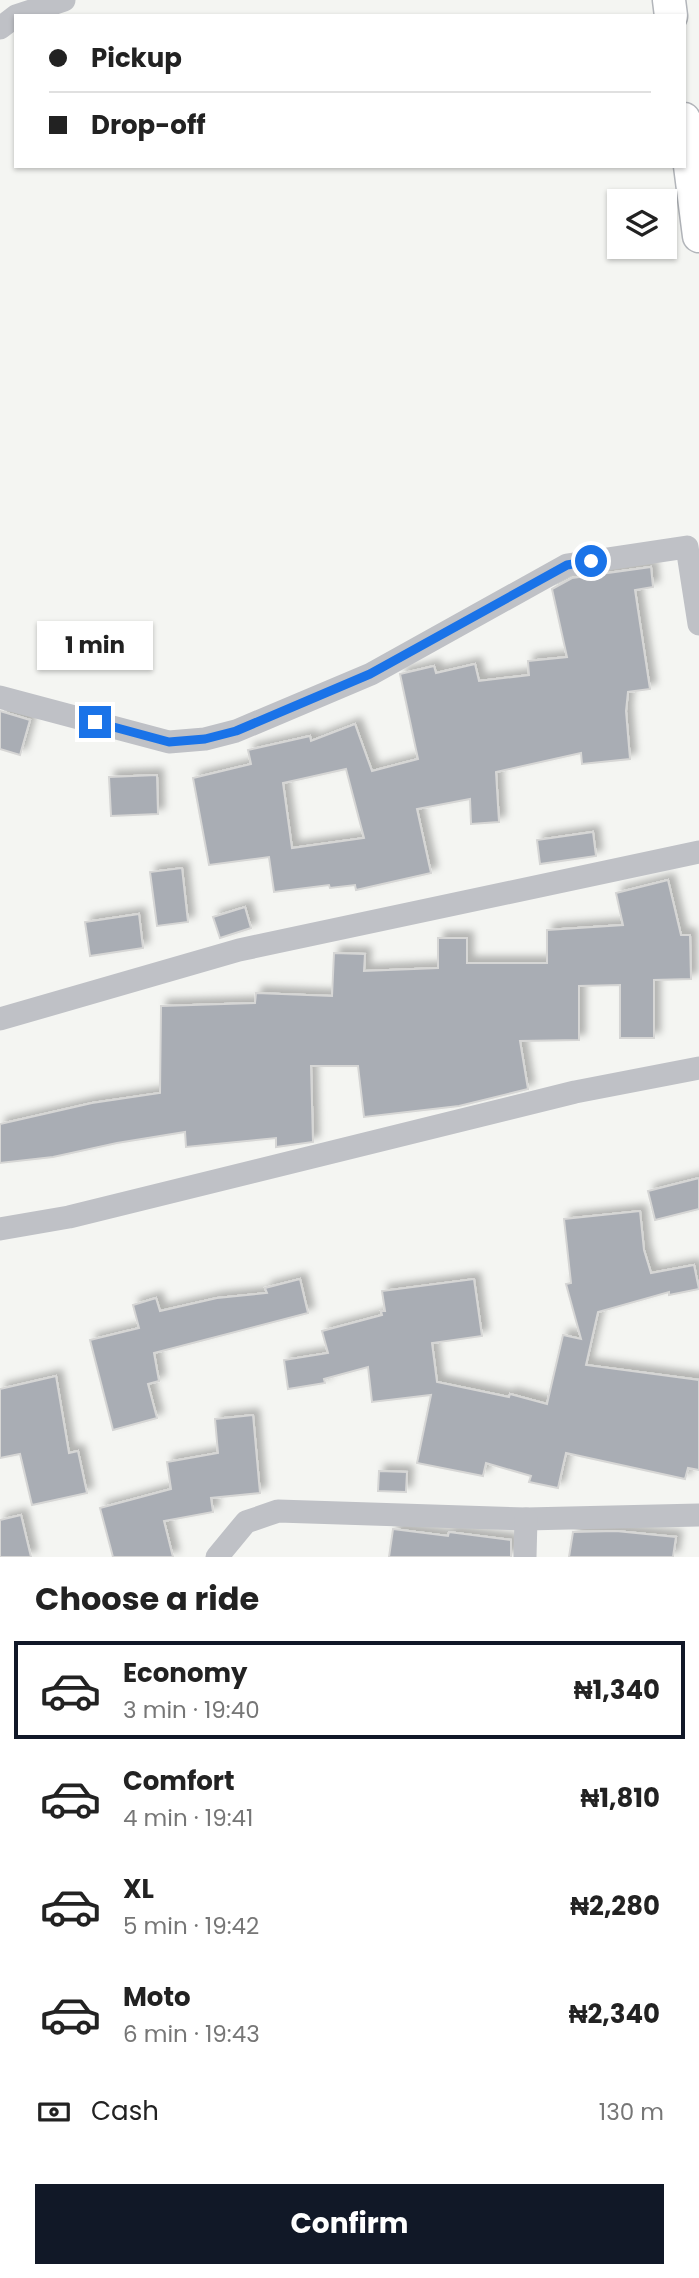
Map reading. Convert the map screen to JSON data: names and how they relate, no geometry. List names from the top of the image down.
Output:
{
  "page": {
    "banner": ["Pickup", "Drop-off"],
    "bubble": "1 min",
    "heading": "Choose a ride",
    "list": [
      {
        "name": "Economy",
        "note": "3 min · 19:40",
        "value": "₦1,340"
      },
      {
        "name": "Comfort",
        "note": "4 min · 19:41",
        "value": "₦1,810"
      },
      {
        "name": "XL",
        "note": "5 min · 19:42",
        "value": "₦2,280"
      },
      {
        "name": "Moto",
        "note": "6 min · 19:43",
        "value": "₦2,340"
      }
    ],
    "pay": ["Cash", "130 m"],
    "buttons": "Confirm"
  }
}
